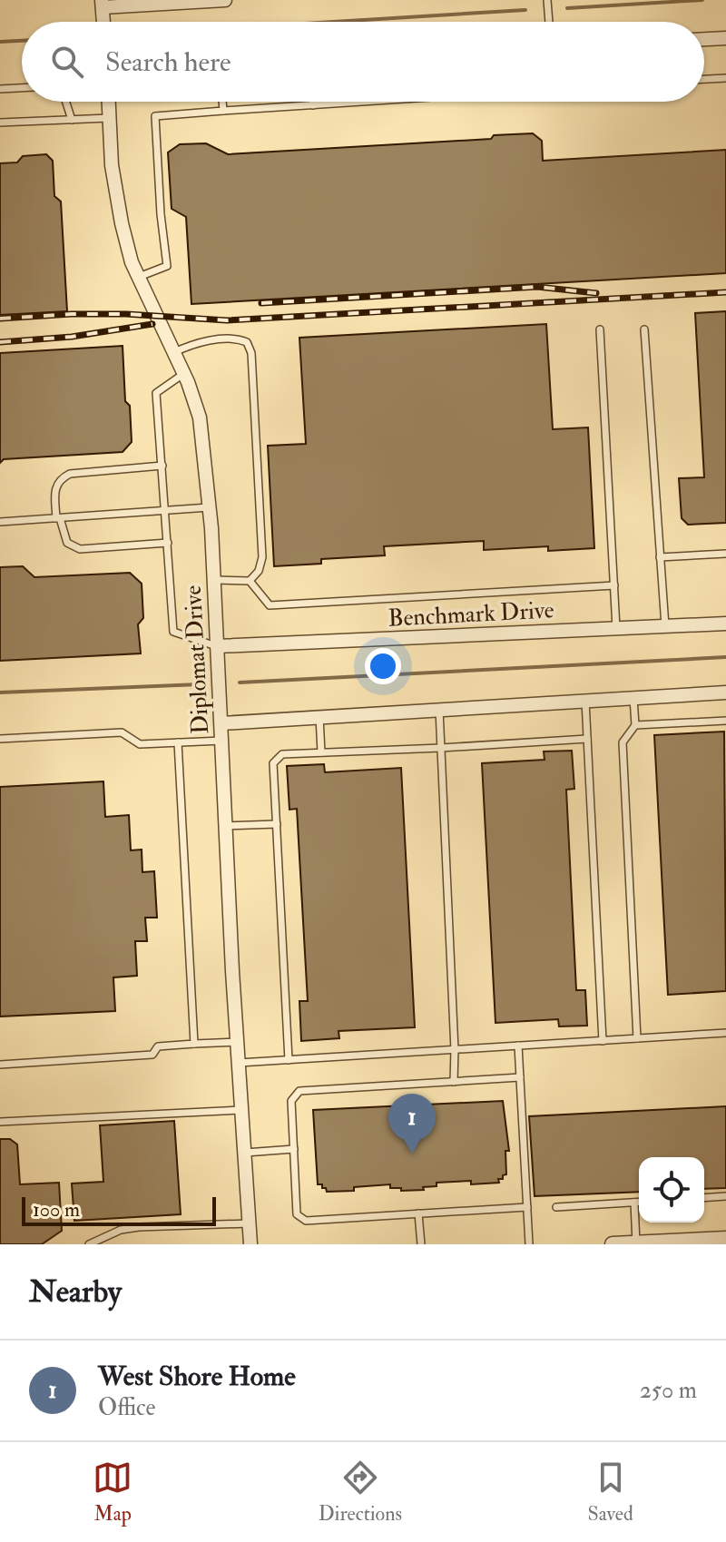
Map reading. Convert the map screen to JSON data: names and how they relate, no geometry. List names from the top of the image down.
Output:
{
  "streets": {
    "street": ["Benchmark Drive", "Diplomat Drive"]
  },
  "crossings": [
    ["Benchmark Drive", "Diplomat Drive"]
  ],
  "scale_bar": "100 m",
  "page": {
    "search": "Search here",
    "pins": "1",
    "scale": "100 m",
    "heading": "Nearby",
    "list": [
      {
        "mark": "1",
        "name": "West Shore Home",
        "note": "Office",
        "value": "250 m"
      }
    ],
    "nav": ["Map", "Directions", "Saved"]
  }
}
